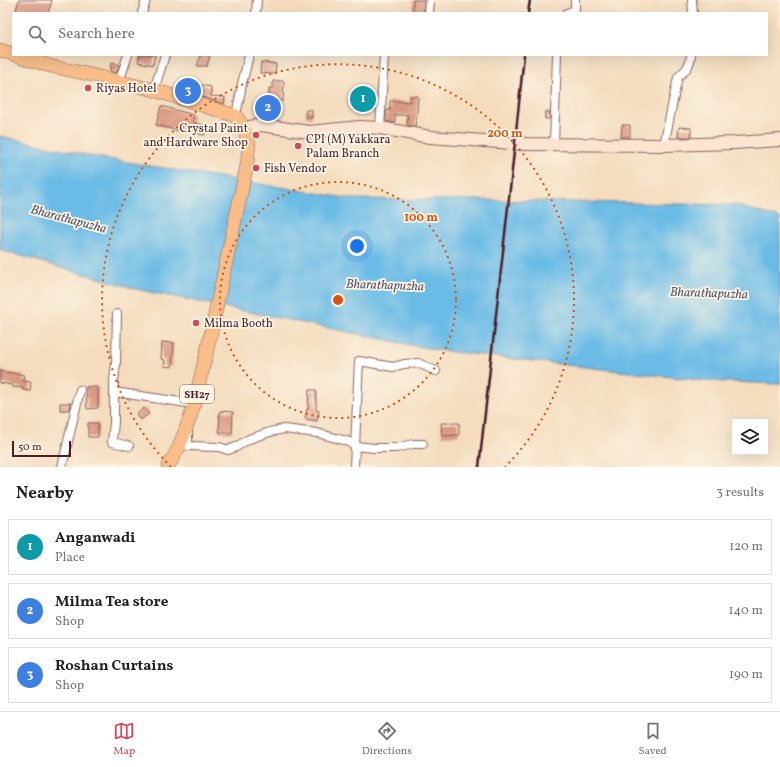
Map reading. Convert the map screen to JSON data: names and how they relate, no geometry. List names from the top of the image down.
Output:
{
  "streets": {
    "main road": ["SH27"]
  },
  "water": ["Bharathapuzha"],
  "places": [
    "Riyas Hotel",
    "Crystal Paint and Hardware Shop",
    "CPI (M) Yakkara Palam Branch",
    "Fish Vendor",
    "Milma Booth"
  ],
  "scale_bar": "50 m",
  "page": {
    "search": "Search here",
    "pins": ["3", "1", "2"],
    "scale": "50 m",
    "heading": ["Nearby", "3 results"],
    "list": [
      {
        "mark": "1",
        "name": "Anganwadi",
        "note": "Place",
        "value": "120 m"
      },
      {
        "mark": "2",
        "name": "Milma Tea store",
        "note": "Shop",
        "value": "140 m"
      },
      {
        "mark": "3",
        "name": "Roshan Curtains",
        "note": "Shop",
        "value": "190 m"
      }
    ],
    "nav": ["Map", "Directions", "Saved"]
  },
  "rings": ["200 m", "100 m"]
}
